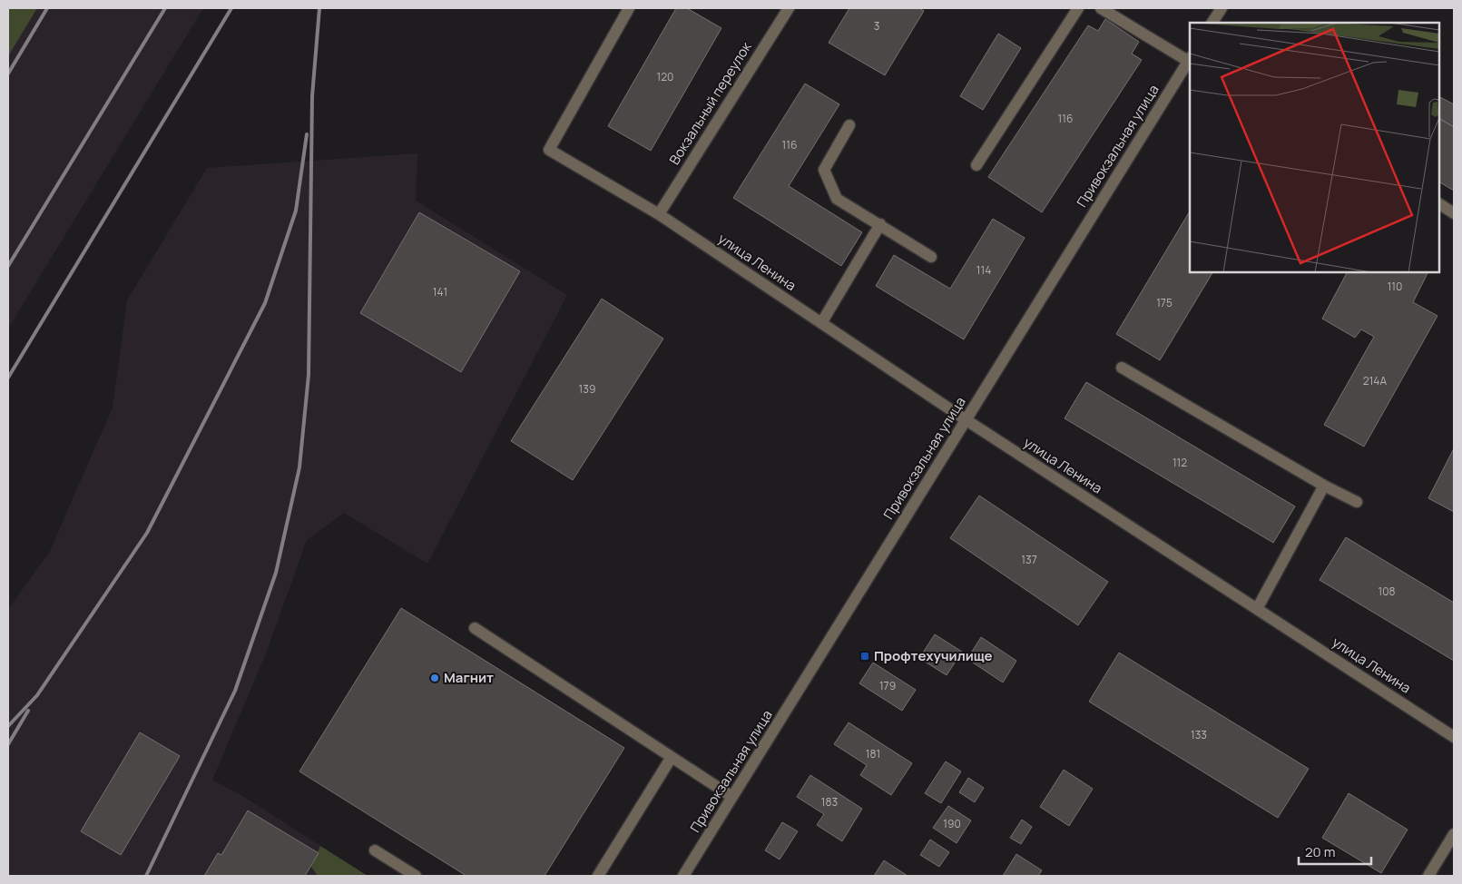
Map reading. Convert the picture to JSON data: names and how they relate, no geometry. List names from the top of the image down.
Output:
{
  "streets": {
    "street": ["Вокзальный переулок", "Привокзальная улица", "улица Ленина"]
  },
  "crossings": [
    ["Вокзальный переулок", "улица Ленина"],
    ["Привокзальная улица", "улица Ленина"]
  ],
  "places": {
    "transit": ["Профтехучилище"],
    "other": ["Магнит"]
  },
  "house_numbers": [
    "3",
    "120",
    "116",
    "116",
    "114",
    "110",
    "141",
    "175",
    "214А",
    "139",
    "112",
    "137",
    "108",
    "179",
    "133",
    "181",
    "183",
    "190"
  ],
  "scale_bar": "20 m"
}
